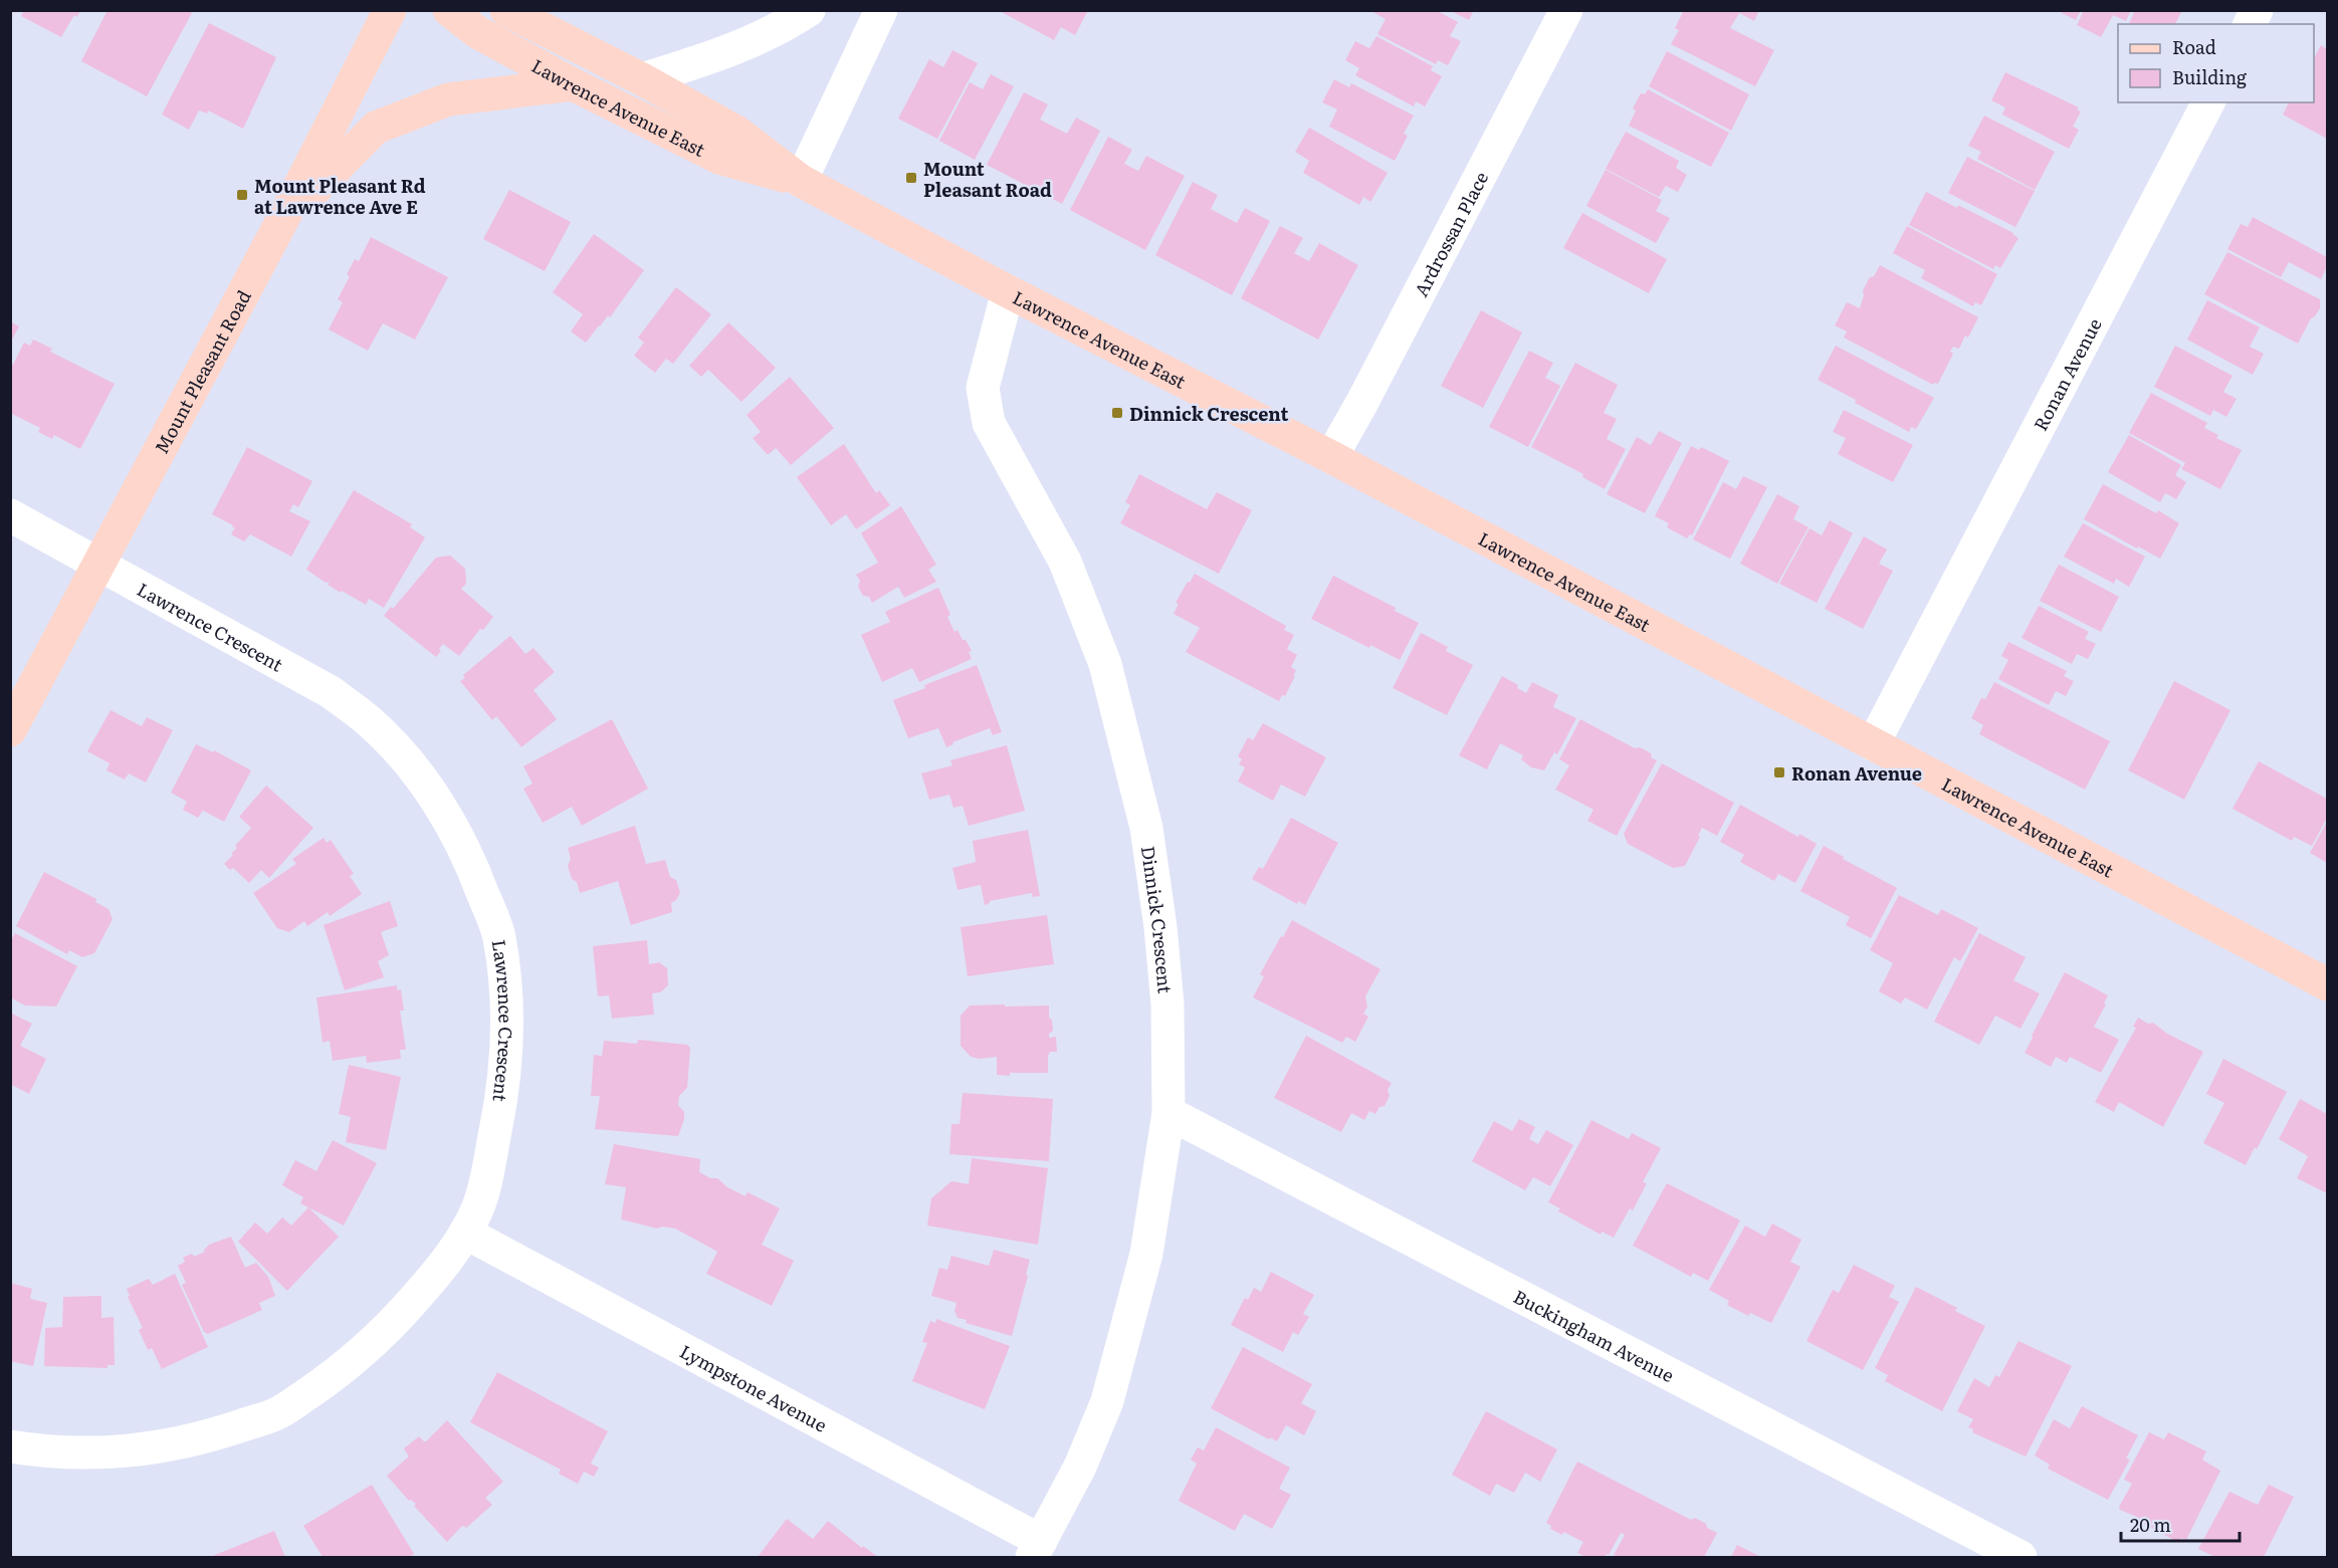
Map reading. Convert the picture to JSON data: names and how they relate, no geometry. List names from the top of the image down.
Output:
{
  "streets": {
    "main road": ["Lawrence Avenue East", "Mount Pleasant Road"],
    "street": [
      "Ardrossan Place",
      "Ronan Avenue",
      "Lawrence Crescent",
      "Dinnick Crescent",
      "Buckingham Avenue",
      "Lympstone Avenue"
    ]
  },
  "crossings": [
    ["Lawrence Avenue East", "Ardrossan Place"],
    ["Lawrence Avenue East", "Ronan Avenue"],
    ["Lawrence Avenue East", "Dinnick Crescent"],
    ["Mount Pleasant Road", "Lawrence Crescent"],
    ["Lawrence Crescent", "Lympstone Avenue"],
    ["Dinnick Crescent", "Buckingham Avenue"],
    ["Dinnick Crescent", "Lympstone Avenue"]
  ],
  "places": {
    "transit": [
      "Mount Pleasant Road",
      "Mount Pleasant Rd at Lawrence Ave E",
      "Dinnick Crescent",
      "Ronan Avenue"
    ]
  },
  "legend": ["Road", "Building"],
  "scale_bar": "20 m"
}
